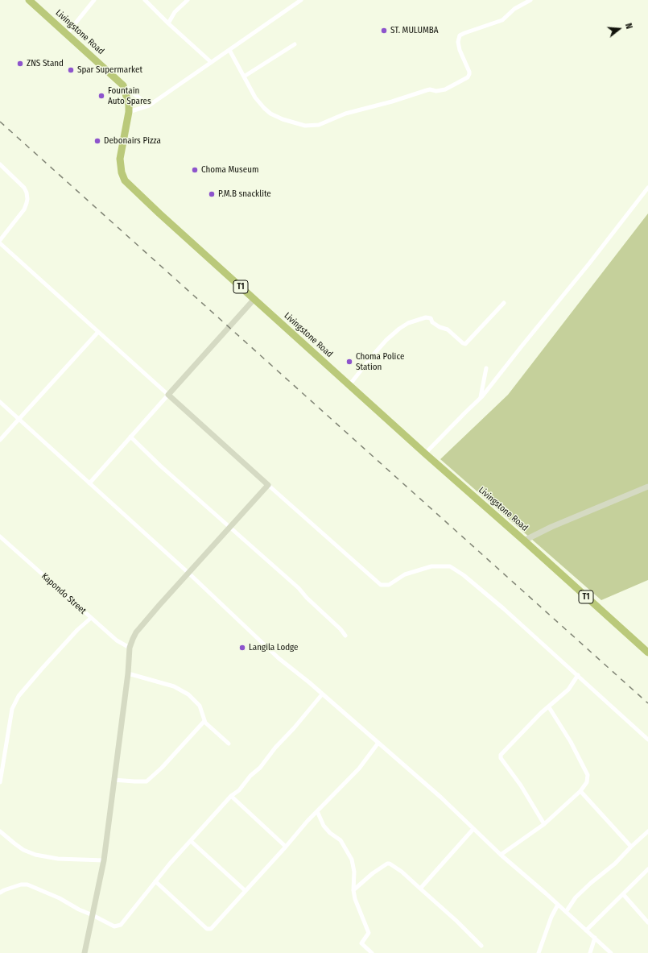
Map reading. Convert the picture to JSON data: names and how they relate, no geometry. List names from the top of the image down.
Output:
{
  "streets": {
    "highway": ["Livingstone Road", "T1"],
    "street": ["Kapondo Street"]
  },
  "places": [
    "ST. MULUMBA",
    "ZNS Stand",
    "Spar Supermarket",
    "Fountain Auto Spares",
    "Debonairs Pizza",
    "Choma Museum",
    "P.M.B snacklite",
    "Choma Police Station",
    "Langila Lodge"
  ],
  "north": "right"
}
